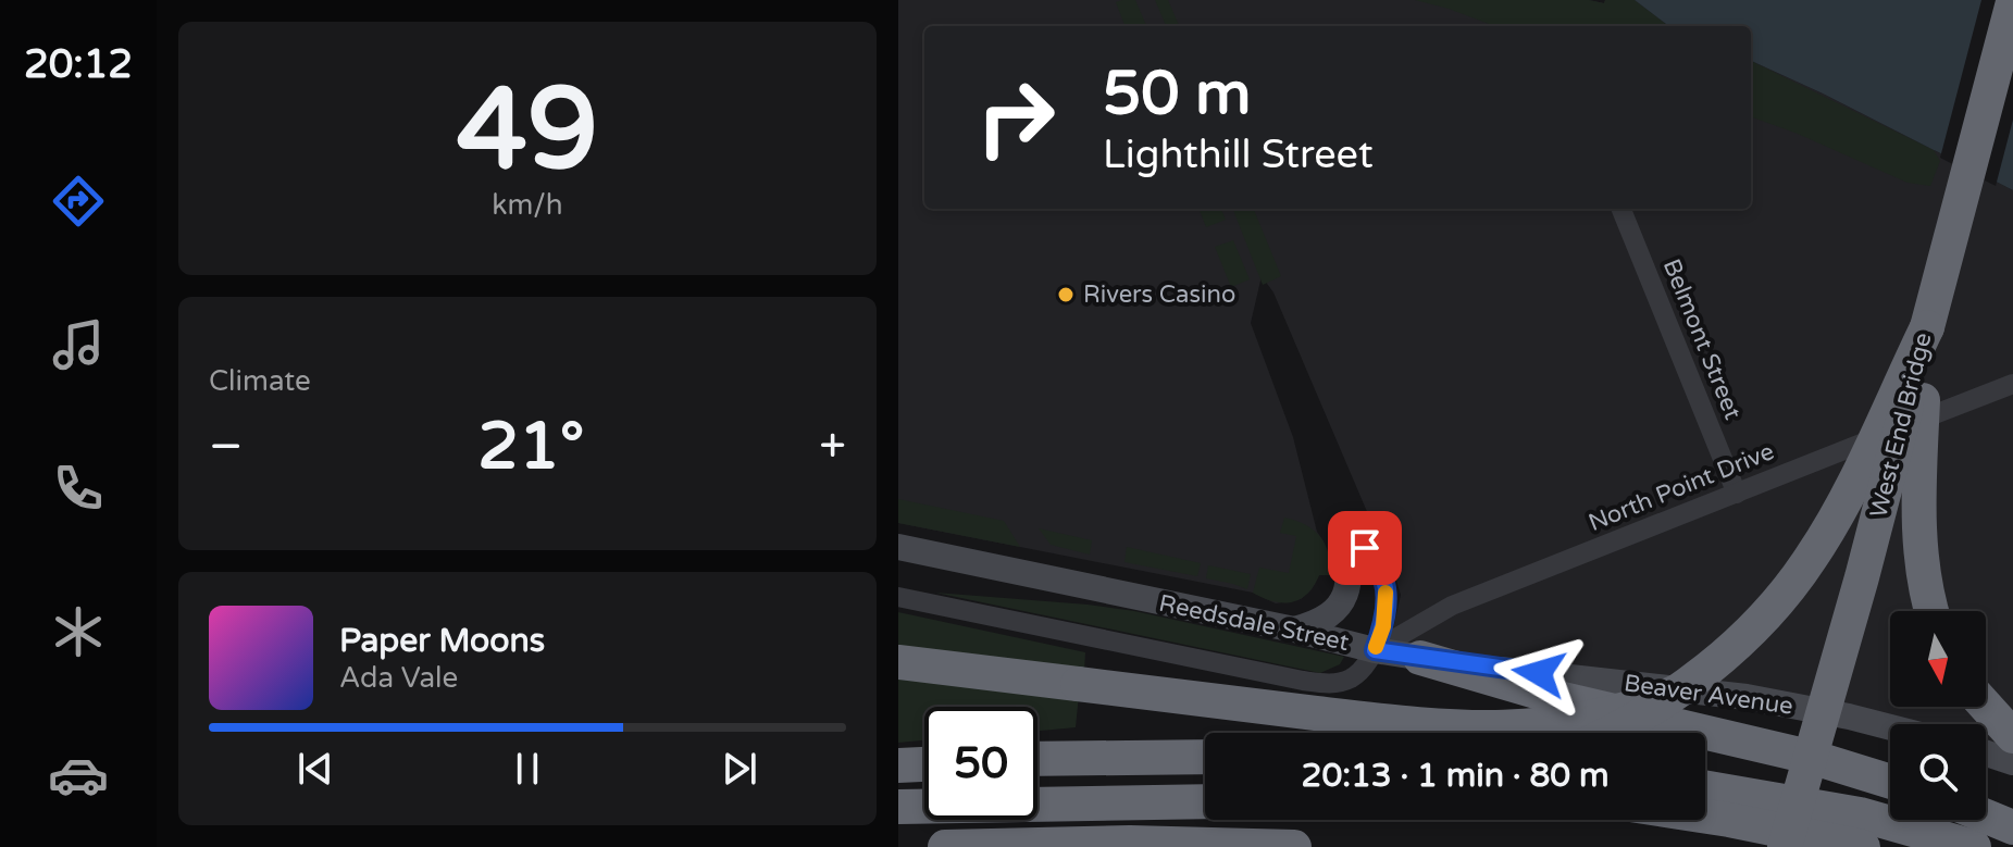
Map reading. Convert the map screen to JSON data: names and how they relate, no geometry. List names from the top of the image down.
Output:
{
  "streets": {
    "highway": ["West End Bridge"],
    "main road": ["Reedsdale Street", "Beaver Avenue"],
    "street": ["Belmont Street", "North Point Drive"]
  },
  "crossings": [
    ["Belmont Street", "North Point Drive"],
    ["North Point Drive", "Reedsdale Street"],
    ["North Point Drive", "Beaver Avenue"],
    ["Reedsdale Street", "Beaver Avenue"]
  ],
  "places": ["Rivers Casino"],
  "north": "bottom",
  "page": {
    "tabs": "20:12",
    "tile": [
      ["49", "km/h"],
      "Climate"
    ],
    "turn": ["50 m", "Lighthill Street"],
    "heat": ["−", "21°", "+"],
    "song": ["Paper Moons", "Ada Vale"],
    "limit": "50",
    "trip": "20:13 · 1 min · 80 m"
  }
}
